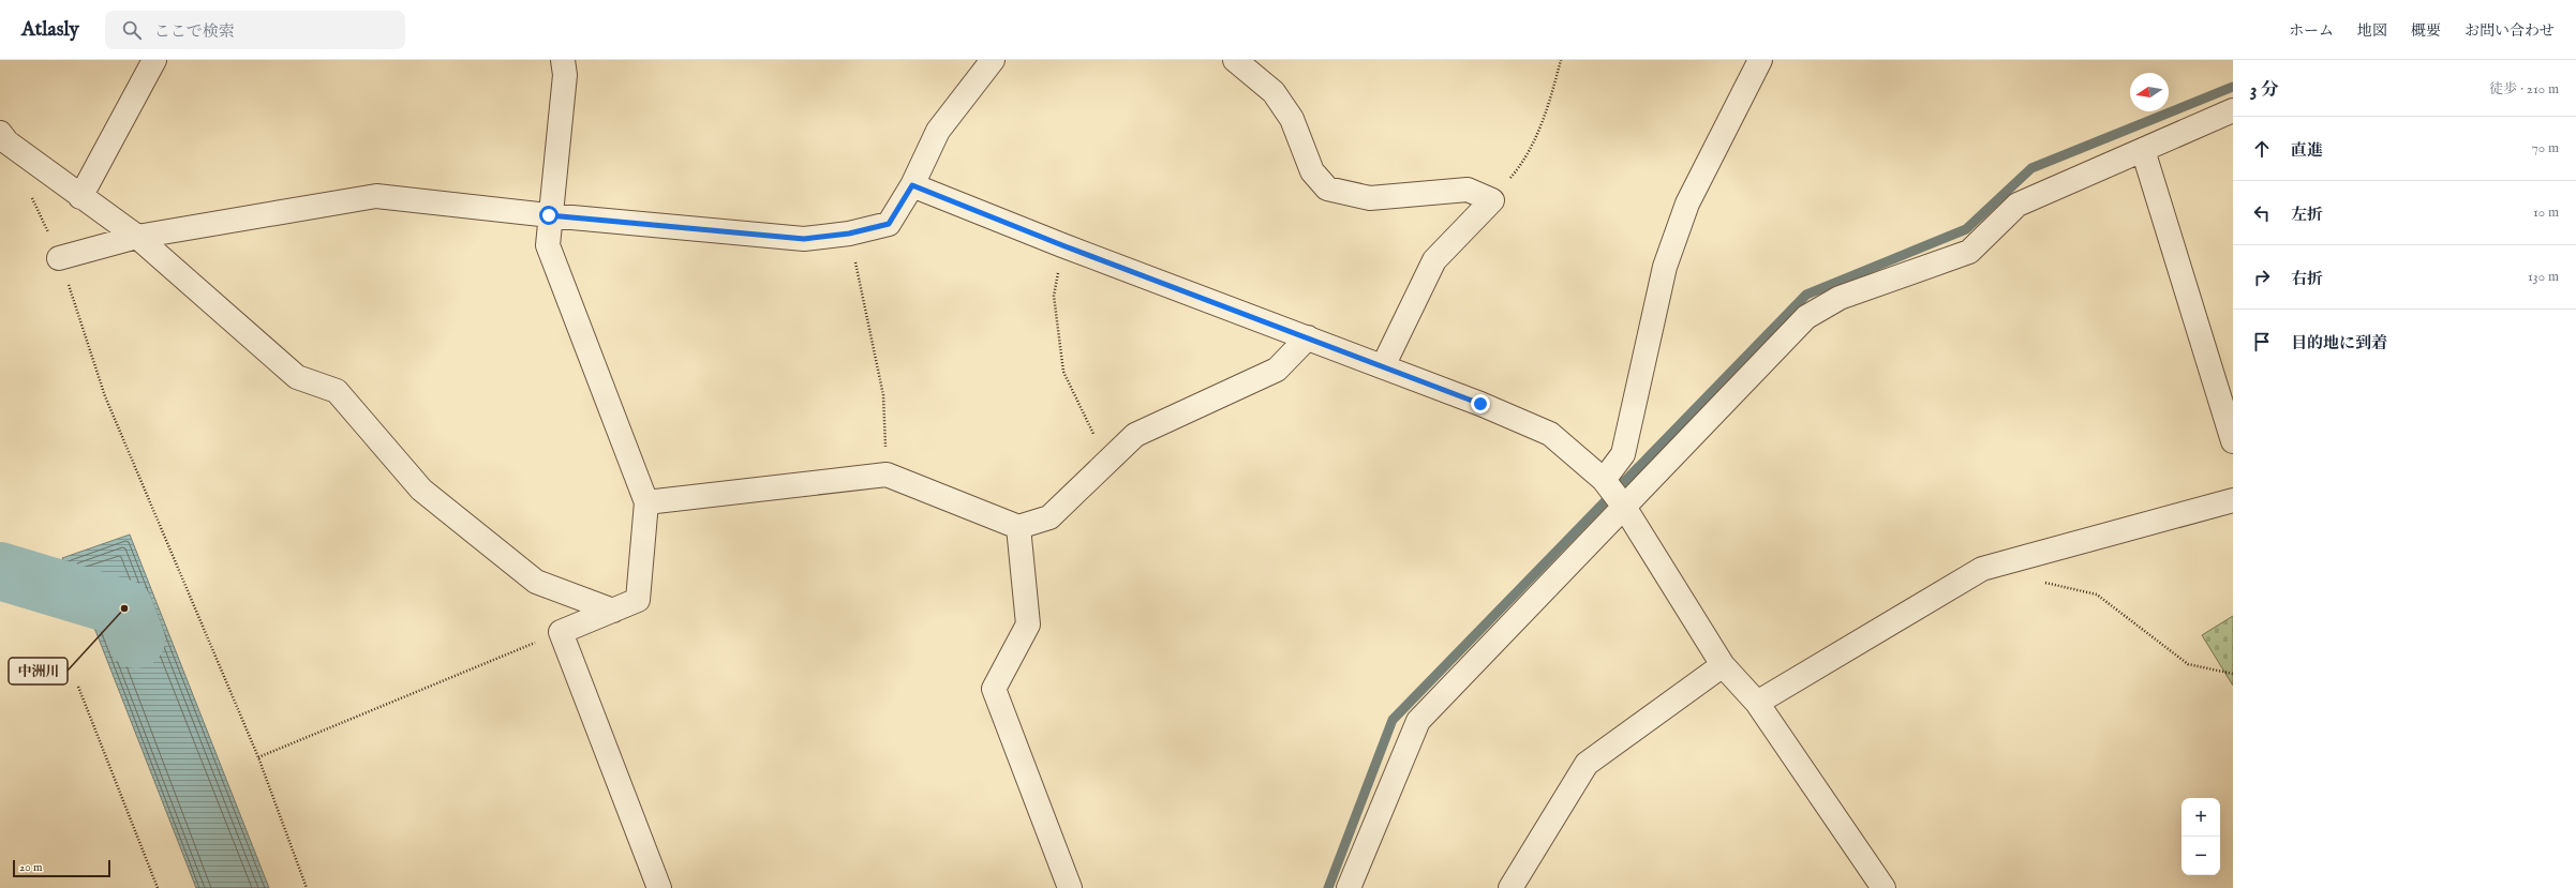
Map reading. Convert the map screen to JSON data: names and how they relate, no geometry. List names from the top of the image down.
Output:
{
  "places": ["中洲川"],
  "scale_bar": "20 m",
  "north": "left",
  "page": {
    "header": "Atlasly",
    "search": "ここで検索",
    "nav": [
      "ホーム",
      "地図",
      "概要",
      "お問い合わせ"
    ],
    "heading": ["3 分", "徒歩 · 210 m"],
    "list": [
      ["直進", "70 m"],
      ["左折", "10 m"],
      ["右折", "130 m"],
      "目的地に到着"
    ],
    "map_buttons": ["+", "−"],
    "scale": "20 m"
  }
}
